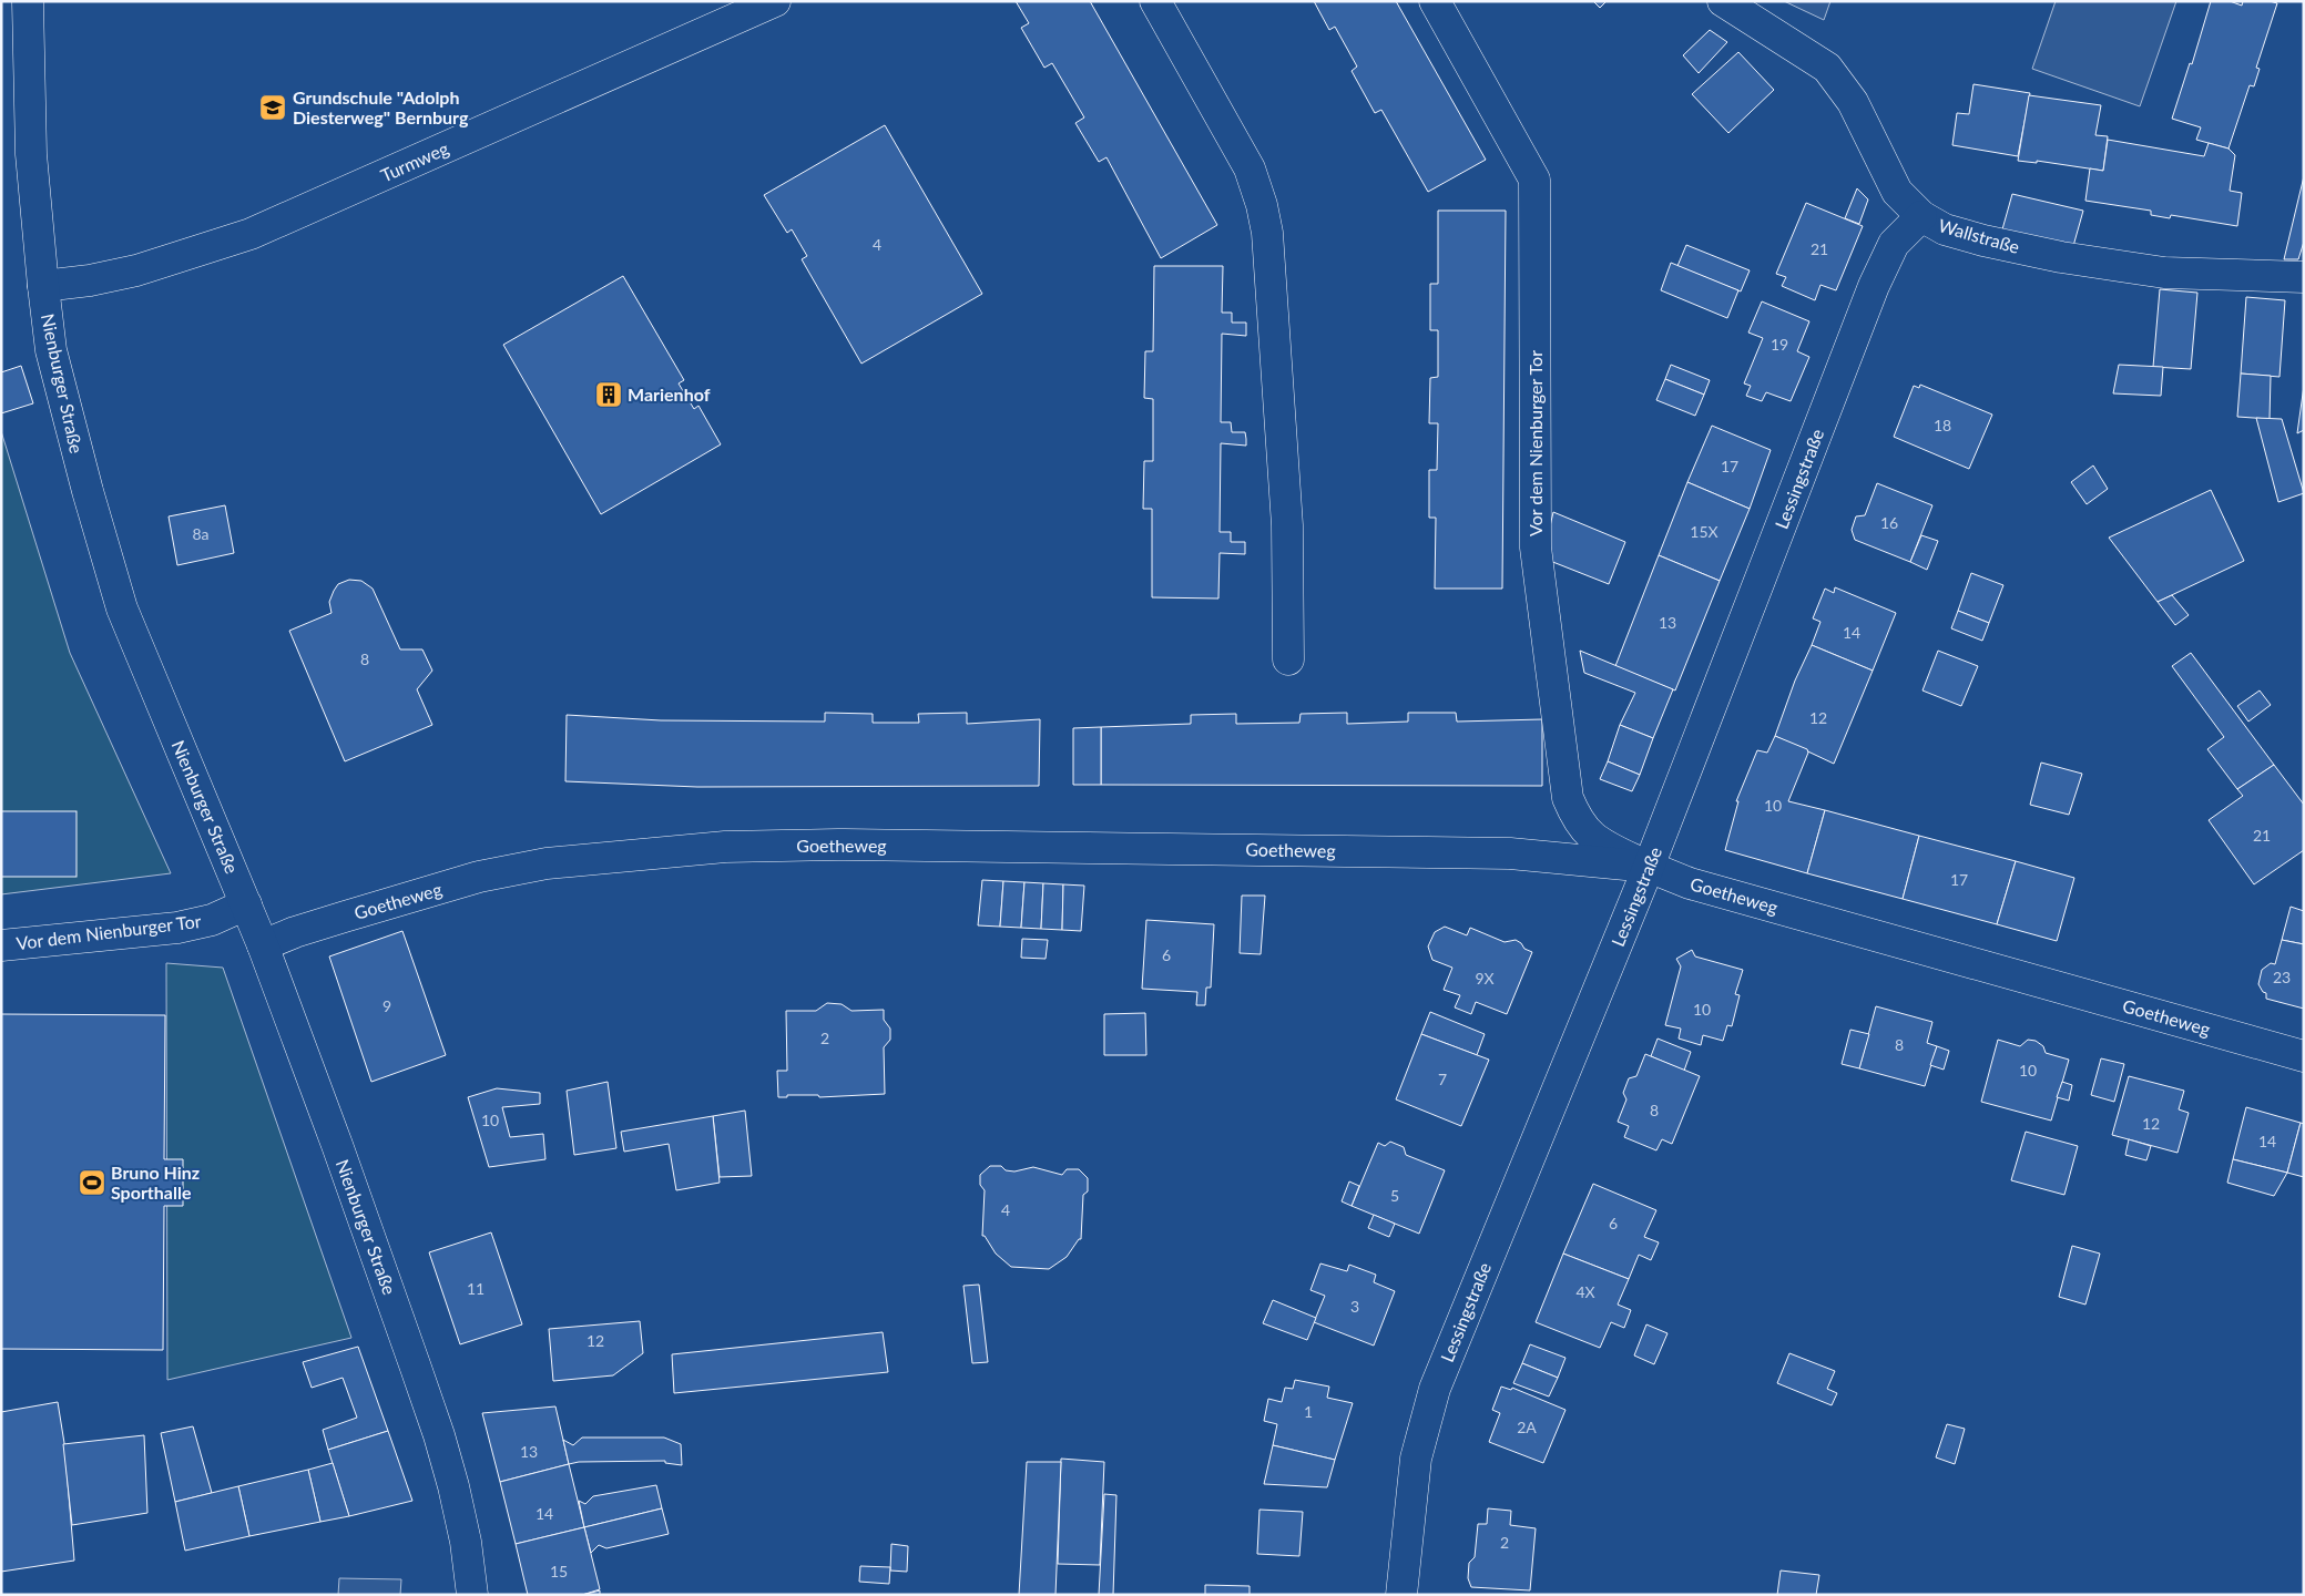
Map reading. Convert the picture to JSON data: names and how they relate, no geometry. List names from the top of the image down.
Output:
{
  "streets": {
    "street": [
      "Turmweg",
      "Wallstraße",
      "Nienburger Straße",
      "Vor dem Nienburger Tor",
      "Lessingstraße",
      "Goetheweg"
    ]
  },
  "crossings": [
    ["Turmweg", "Nienburger Straße"],
    ["Wallstraße", "Lessingstraße"],
    ["Nienburger Straße", "Vor dem Nienburger Tor"],
    ["Nienburger Straße", "Goetheweg"],
    ["Vor dem Nienburger Tor", "Lessingstraße"],
    ["Vor dem Nienburger Tor", "Goetheweg"],
    ["Lessingstraße", "Goetheweg"]
  ],
  "places": {
    "school or university": ["Grundschule \"Adolph Diesterweg\" Bernburg"],
    "building": ["Marienhof"],
    "sports": ["Bruno Hinz Sporthalle"]
  },
  "house_numbers": [
    "4",
    "21",
    "19",
    "18",
    "17",
    "16",
    "15X",
    "8a",
    "13",
    "14",
    "8",
    "12",
    "10",
    "21",
    "17",
    "6",
    "23",
    "9X",
    "9",
    "10",
    "2",
    "8",
    "10",
    "7",
    "8",
    "10",
    "12",
    "14",
    "5",
    "4",
    "6",
    "11",
    "4X",
    "3",
    "12",
    "1",
    "2A",
    "13",
    "14",
    "2",
    "15"
  ]
}
